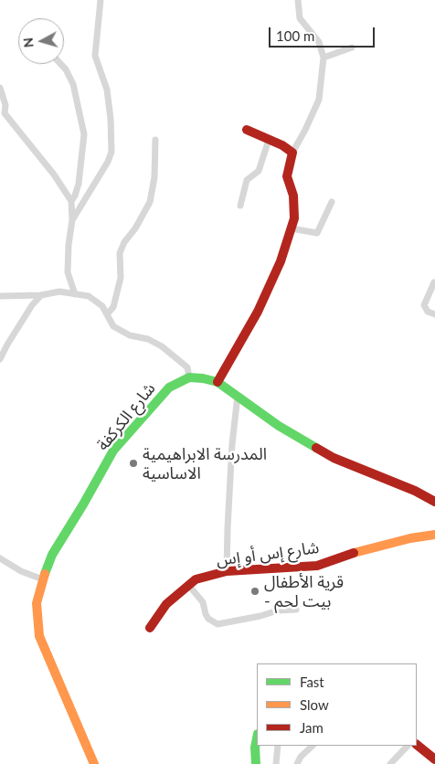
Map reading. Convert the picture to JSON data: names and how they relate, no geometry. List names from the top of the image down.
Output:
{
  "streets": {
    "street": ["شارع الكركفة", "شارع إس أو إس"]
  },
  "places": ["المدرسة الابراهيمية الاساسية", "قرية الأطفال - بيت لحم"],
  "legend": ["Fast", "Slow", "Jam"],
  "scale_bar": "100 m",
  "north": "left"
}
